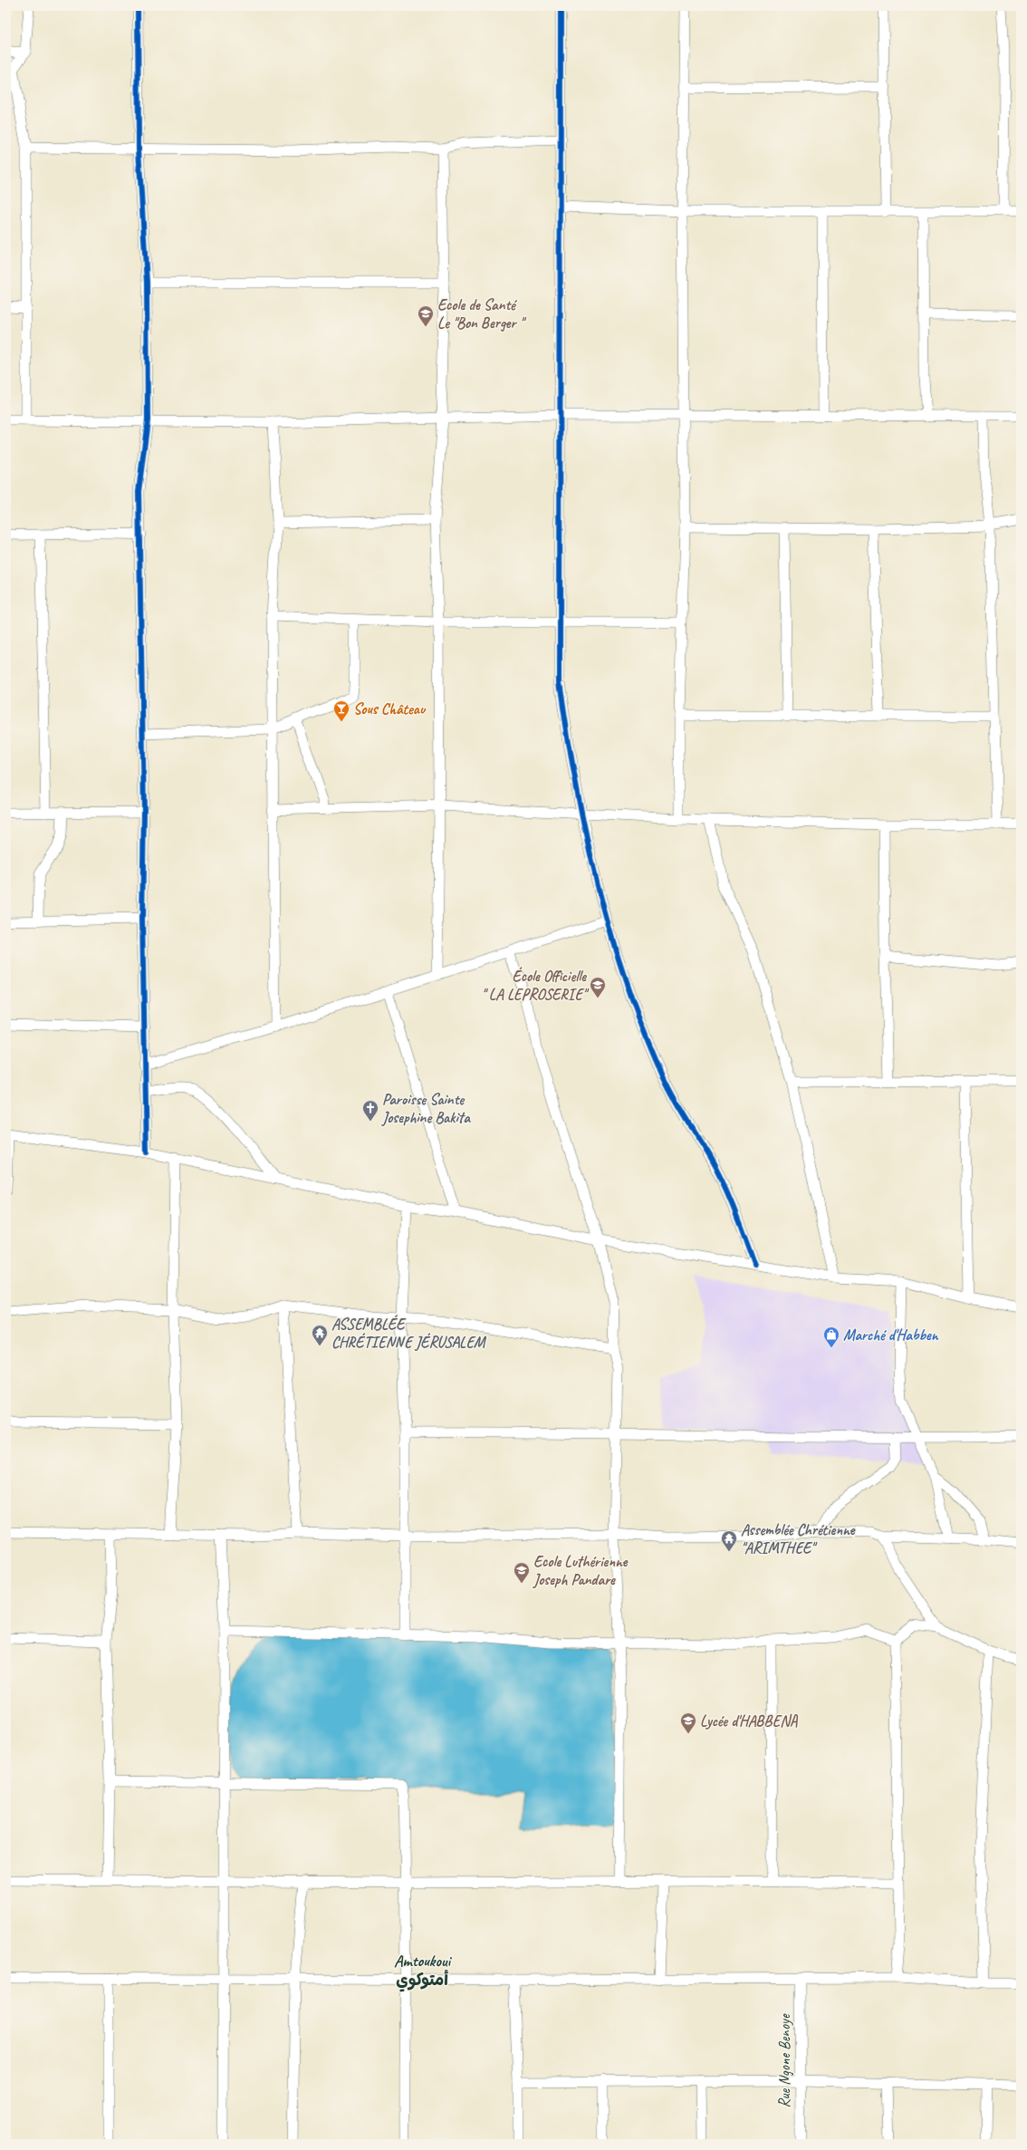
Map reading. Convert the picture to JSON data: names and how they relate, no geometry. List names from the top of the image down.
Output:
{
  "streets": {
    "street": ["Rue Ngone Benoye"]
  },
  "districts": ["Amtoukoui أمتوكوي"],
  "places": {
    "school or university": [
      "Ecole de Santé Le \"Bon Berger \"",
      "École Officielle \" LA LEPROSERIE\"",
      "Ecole Luthérienne Joseph Pandare",
      "Lycée d'HABBENA"
    ],
    "bar": ["Sous Château"],
    "church": ["Paroisse Sainte Josephine Bakita"],
    "temple": ["ASSEMBLÉE CHRÉTIENNE JÉRUSALEM", "Assemblée Chrétienne \"ARIMTHEE\""],
    "shop": ["Marché d'Habben"]
  }
}
